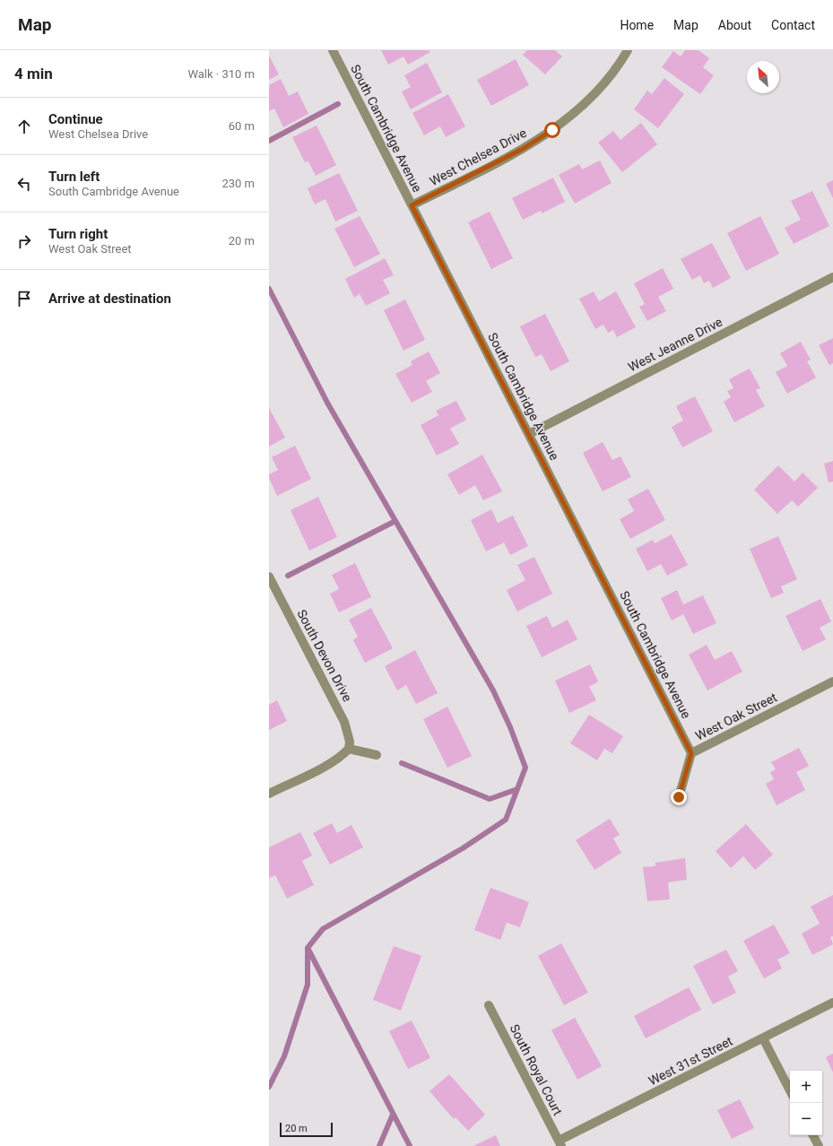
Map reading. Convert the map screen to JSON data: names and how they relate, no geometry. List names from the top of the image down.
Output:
{
  "streets": {
    "street": [
      "South Cambridge Avenue",
      "West Chelsea Drive",
      "West Jeanne Drive",
      "South Devon Drive",
      "West Oak Street",
      "West 31st Street",
      "South Royal Court"
    ]
  },
  "crossings": [
    ["South Cambridge Avenue", "West Chelsea Drive"],
    ["South Cambridge Avenue", "West Jeanne Drive"],
    ["South Cambridge Avenue", "West Oak Street"],
    ["West 31st Street", "South Royal Court"]
  ],
  "scale_bar": "20 m",
  "north": "top left",
  "page": {
    "header": "Map",
    "nav": [
      "Home",
      "Map",
      "About",
      "Contact"
    ],
    "heading": ["4 min", "Walk · 310 m"],
    "list": [
      ["Continue", "West Chelsea Drive", "60 m"],
      ["Turn left", "South Cambridge Avenue", "230 m"],
      ["Turn right", "West Oak Street", "20 m"],
      "Arrive at destination"
    ],
    "map_buttons": ["+", "−"],
    "scale": "20 m"
  }
}
